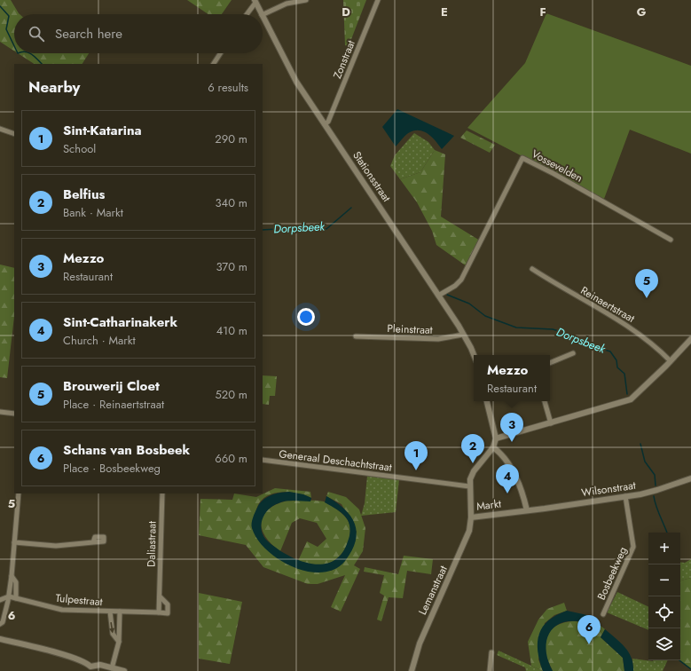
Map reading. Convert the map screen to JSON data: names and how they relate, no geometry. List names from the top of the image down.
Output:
{
  "streets": {
    "street": [
      "Zonstraat",
      "Vossevelden",
      "Stationsstraat",
      "Reinaertstraat",
      "Pleinstraat",
      "Generaal Deschachtstraat",
      "Wilsonstraat",
      "Markt",
      "Daliastraat",
      "Bosbeekweg",
      "Lemanstraat",
      "Tulpestraat"
    ]
  },
  "crossings": [
    ["Zonstraat", "Stationsstraat"],
    ["Vossevelden", "Stationsstraat"],
    ["Stationsstraat", "Pleinstraat"],
    ["Generaal Deschachtstraat", "Markt"],
    ["Wilsonstraat", "Markt"],
    ["Wilsonstraat", "Bosbeekweg"],
    ["Markt", "Lemanstraat"]
  ],
  "water": ["Dorpsbeek"],
  "page": {
    "search": "Search here",
    "heading": ["Nearby", "6 results"],
    "list": [
      {
        "mark": "1",
        "name": "Sint-Katarina",
        "note": "School",
        "value": "290 m"
      },
      {
        "mark": "2",
        "name": "Belfius",
        "note": "Bank · Markt",
        "value": "340 m"
      },
      {
        "mark": "3",
        "name": "Mezzo",
        "note": "Restaurant",
        "value": "370 m"
      },
      {
        "mark": "4",
        "name": "Sint-Catharinakerk",
        "note": "Church · Markt",
        "value": "410 m"
      },
      {
        "mark": "5",
        "name": "Brouwerij Cloet",
        "note": "Place · Reinaertstraat",
        "value": "520 m"
      },
      {
        "mark": "6",
        "name": "Schans van Bosbeek",
        "note": "Place · Bosbeekweg",
        "value": "660 m"
      }
    ],
    "pins": [
      "5",
      "3",
      "2",
      "1",
      "4",
      "6"
    ],
    "popup": ["Mezzo", "Restaurant"],
    "map_buttons": ["+", "−"]
  },
  "grid": {
    "columns": [
      "D",
      "E",
      "F",
      "G"
    ],
    "rows": ["5", "6"]
  }
}
